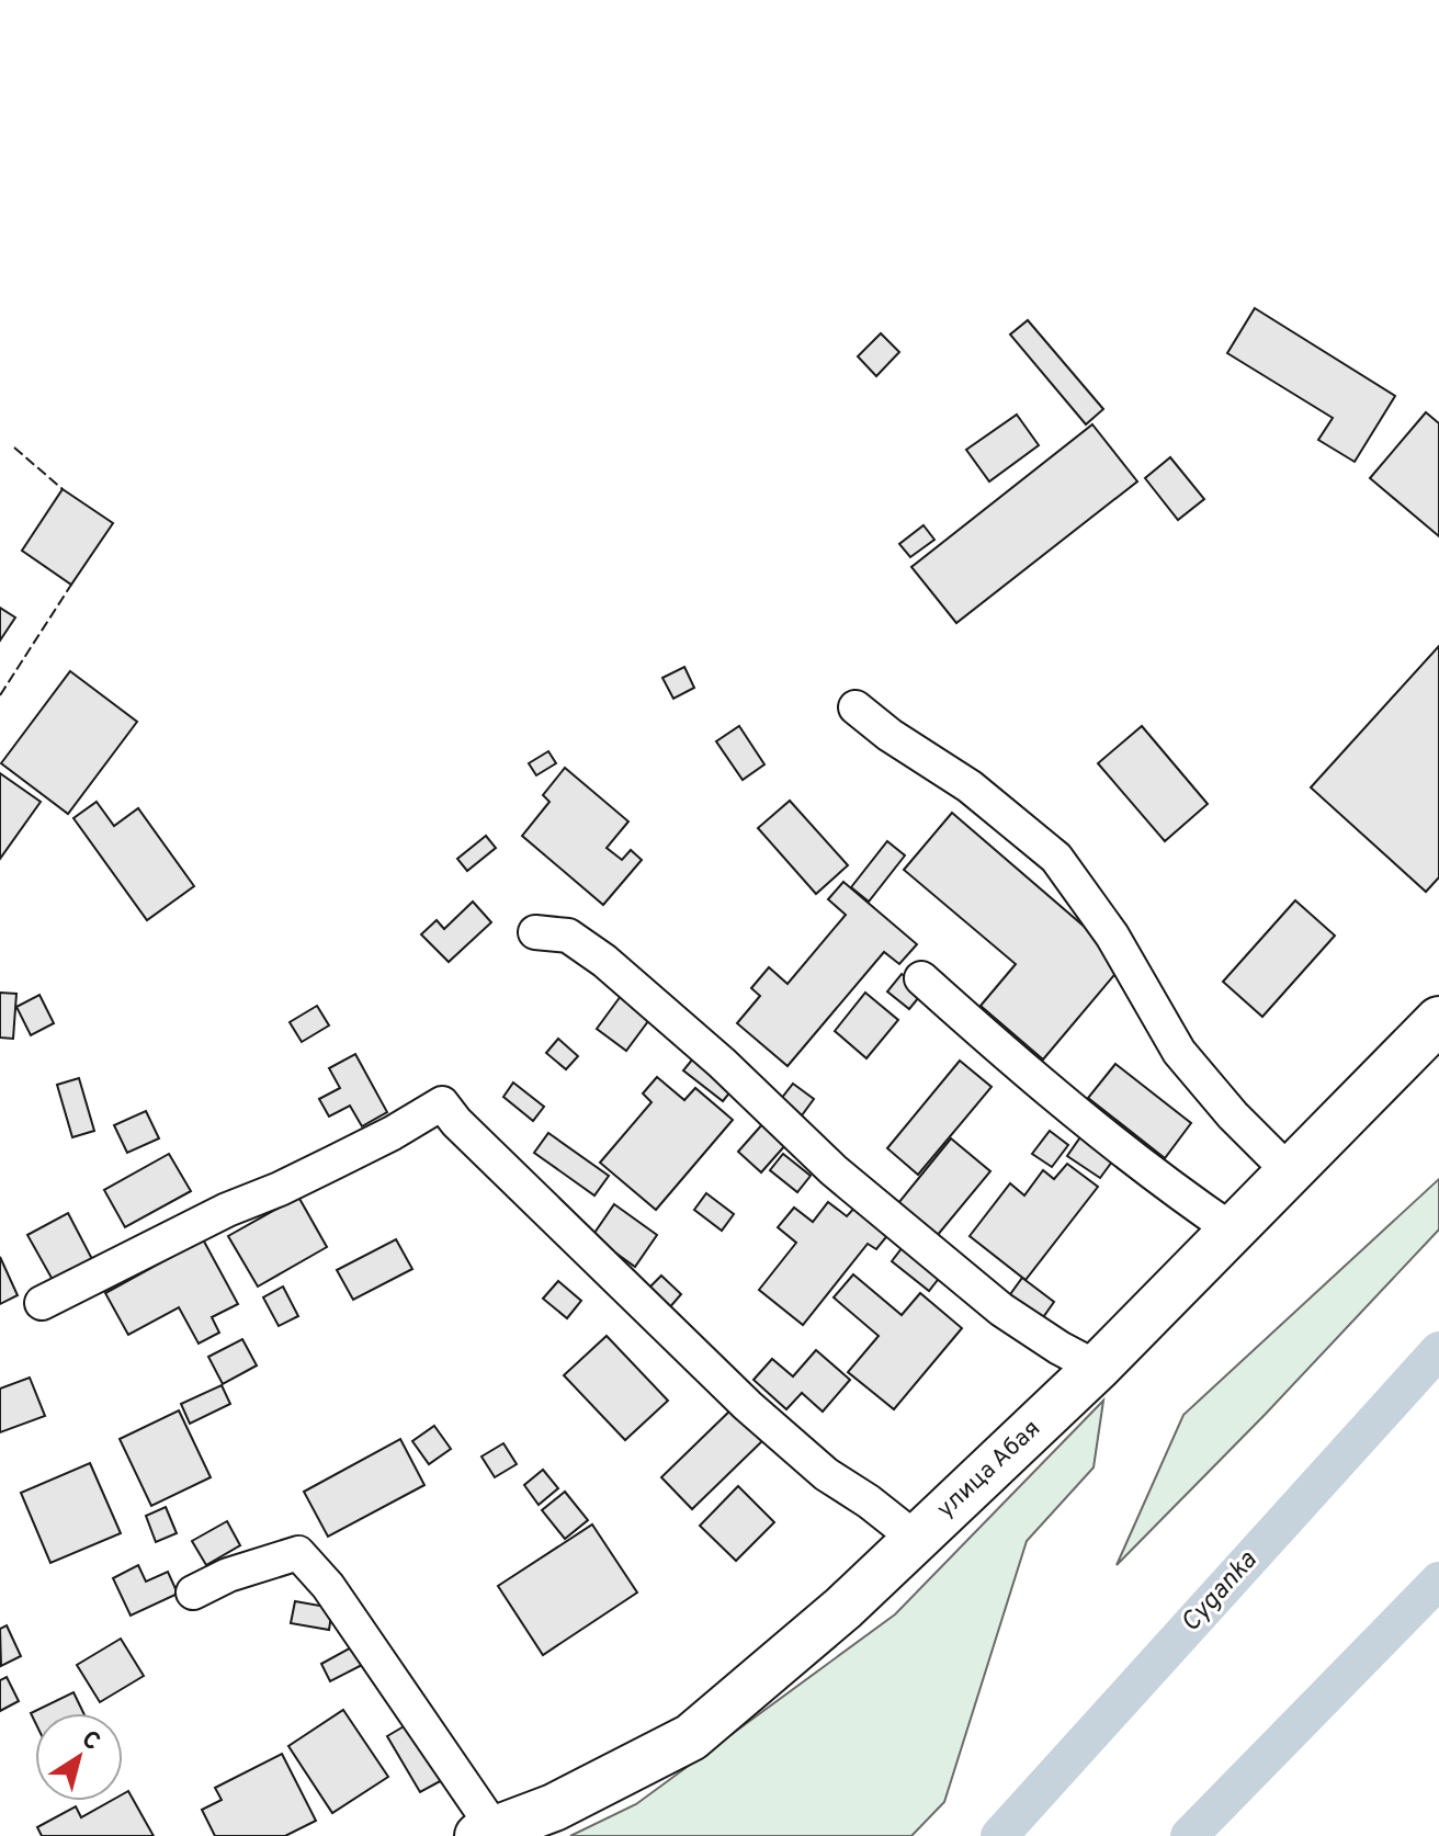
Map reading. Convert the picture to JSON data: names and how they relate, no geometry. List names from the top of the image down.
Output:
{
  "streets": {
    "street": ["улица Абая"]
  },
  "water": ["Cyganka"],
  "north": "top right"
}
